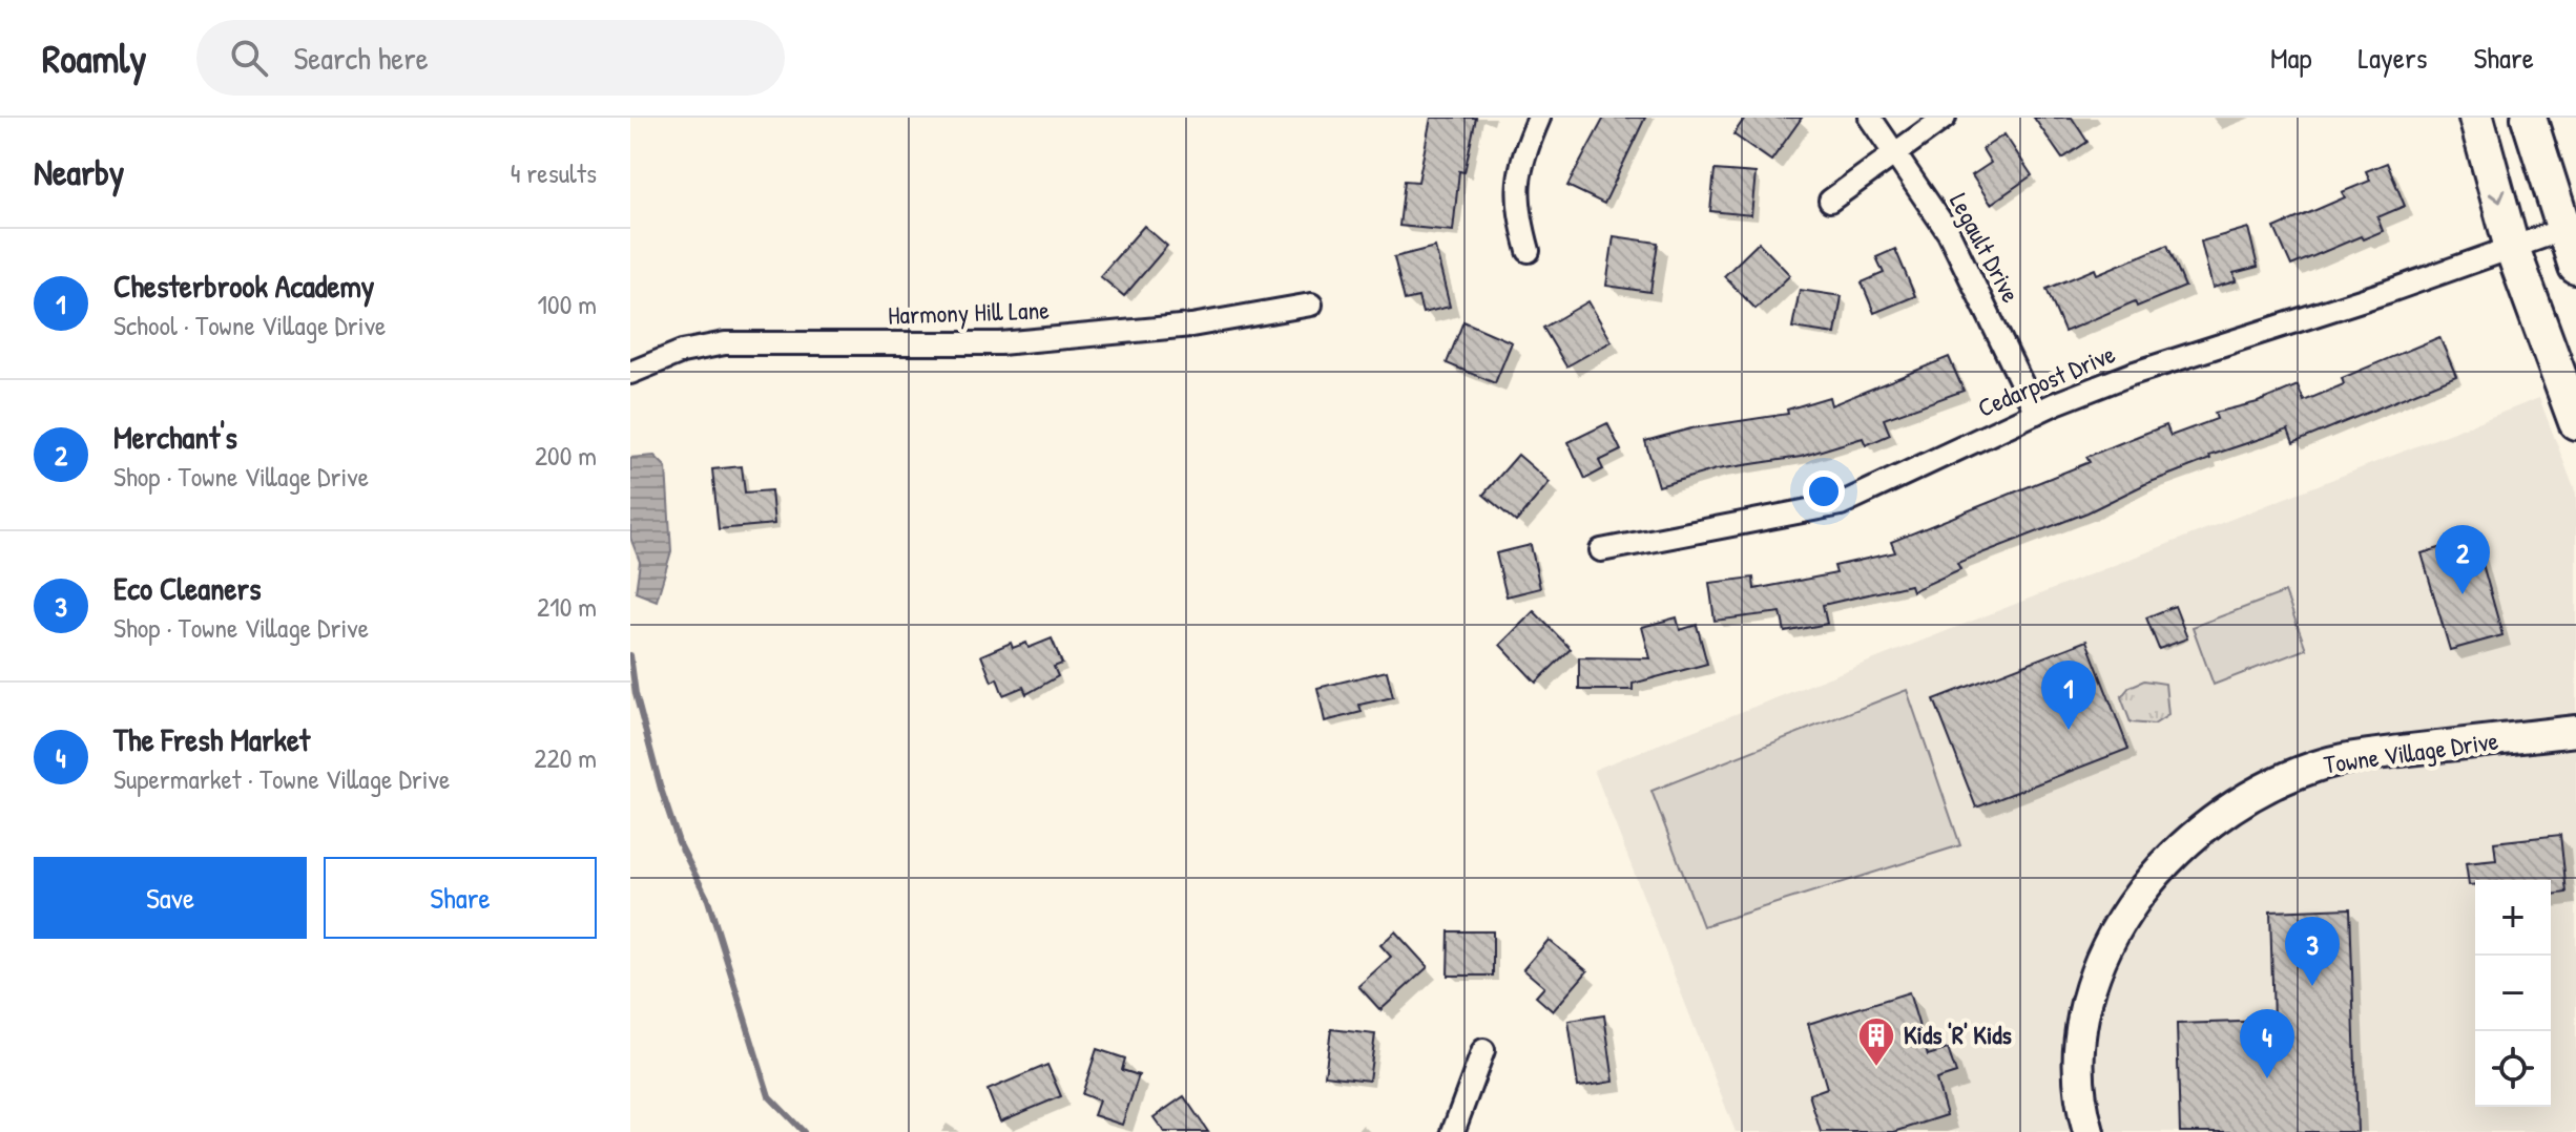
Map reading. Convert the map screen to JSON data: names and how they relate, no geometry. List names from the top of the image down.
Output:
{
  "streets": {
    "street": [
      "Legault Drive",
      "Harmony Hill Lane",
      "Cedarpost Drive",
      "Towne Village Drive"
    ]
  },
  "crossings": [
    ["Legault Drive", "Cedarpost Drive"]
  ],
  "places": {
    "building": ["Kids 'R' Kids"]
  },
  "page": {
    "header": "Roamly",
    "search": "Search here",
    "nav": ["Map", "Layers", "Share"],
    "heading": ["Nearby", "4 results"],
    "list": [
      {
        "mark": "1",
        "name": "Chesterbrook Academy",
        "note": "School · Towne Village Drive",
        "value": "100 m"
      },
      {
        "mark": "2",
        "name": "Merchant's",
        "note": "Shop · Towne Village Drive",
        "value": "200 m"
      },
      {
        "mark": "3",
        "name": "Eco Cleaners",
        "note": "Shop · Towne Village Drive",
        "value": "210 m"
      },
      {
        "mark": "4",
        "name": "The Fresh Market",
        "note": "Supermarket · Towne Village Drive",
        "value": "220 m"
      }
    ],
    "pins": [
      "2",
      "1",
      "3",
      "4"
    ],
    "buttons": ["Save", "Share"],
    "map_buttons": ["+", "−"]
  }
}
